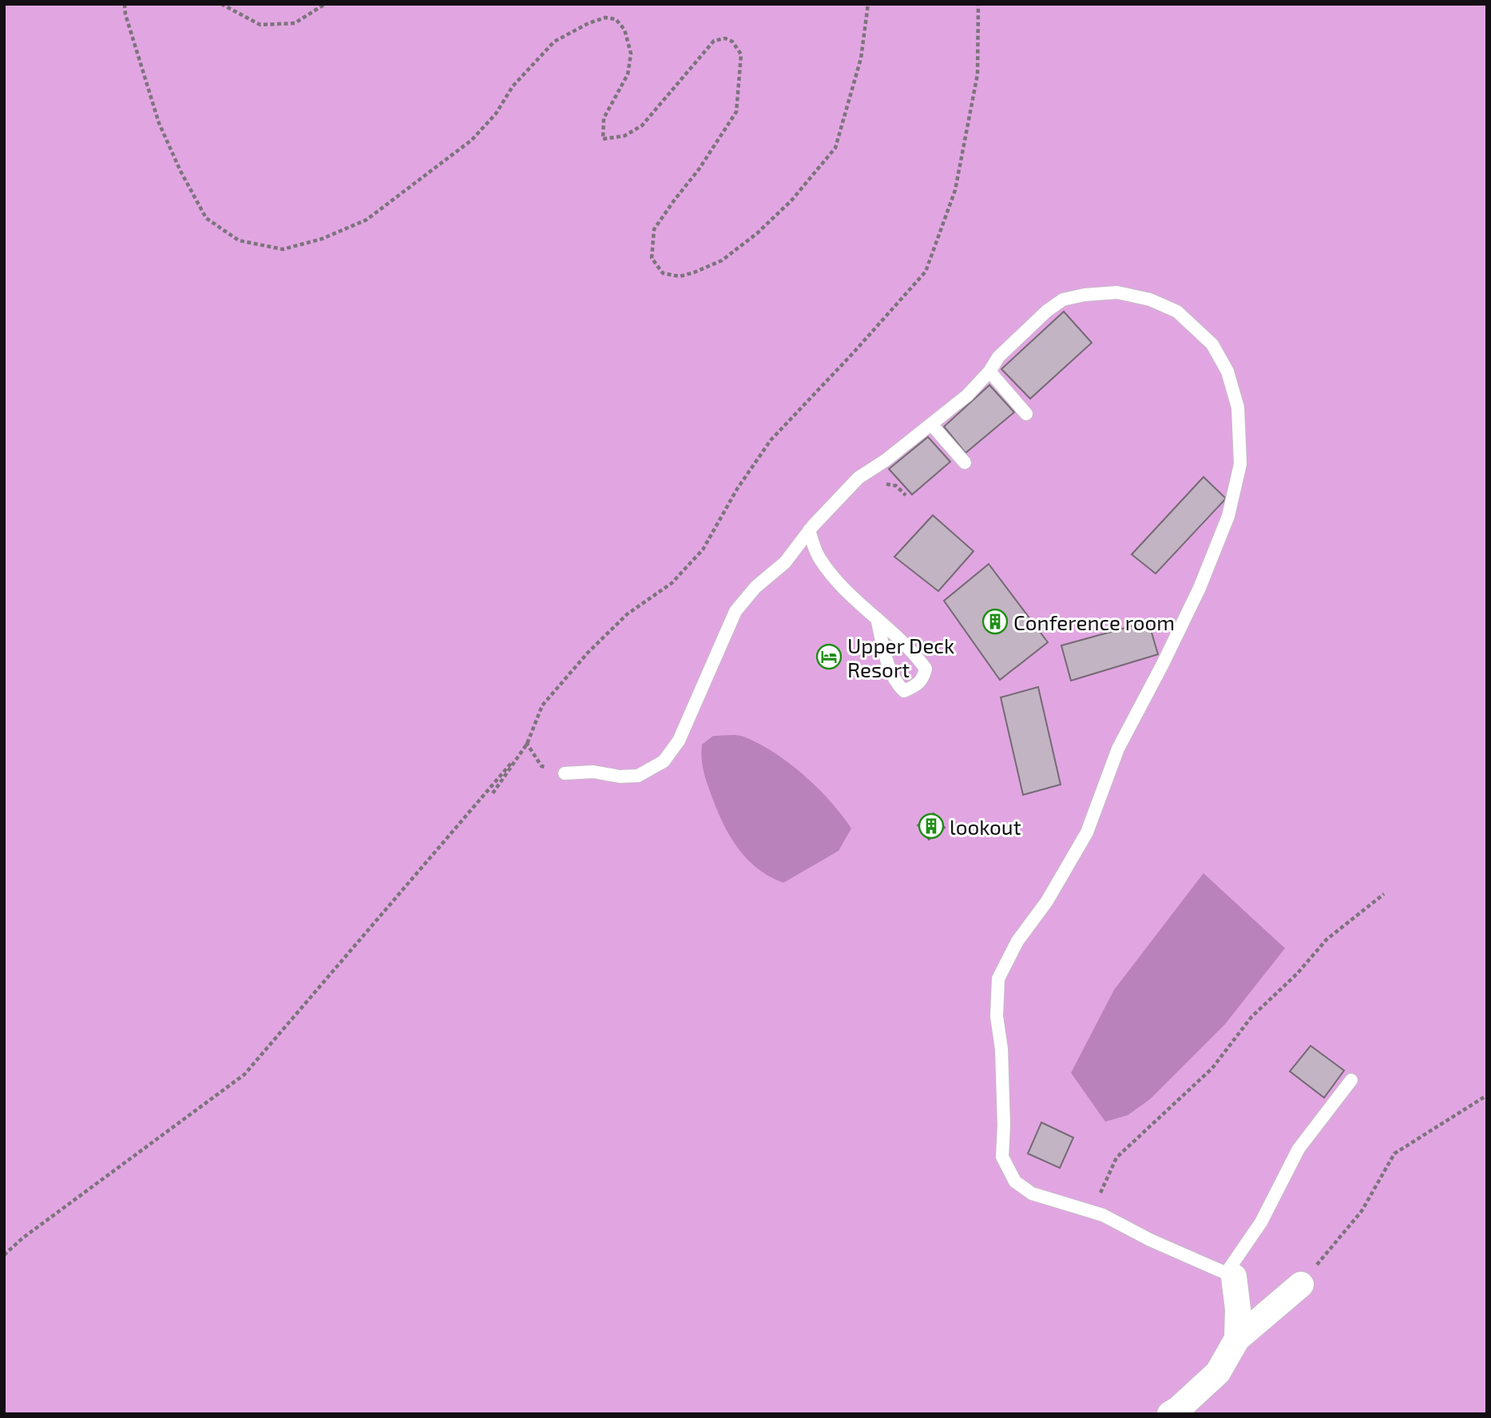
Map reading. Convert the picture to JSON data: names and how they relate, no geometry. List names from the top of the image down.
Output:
{
  "places": {
    "building": ["Conference room", "lookout"],
    "hotel": ["Upper Deck Resort"]
  }
}
